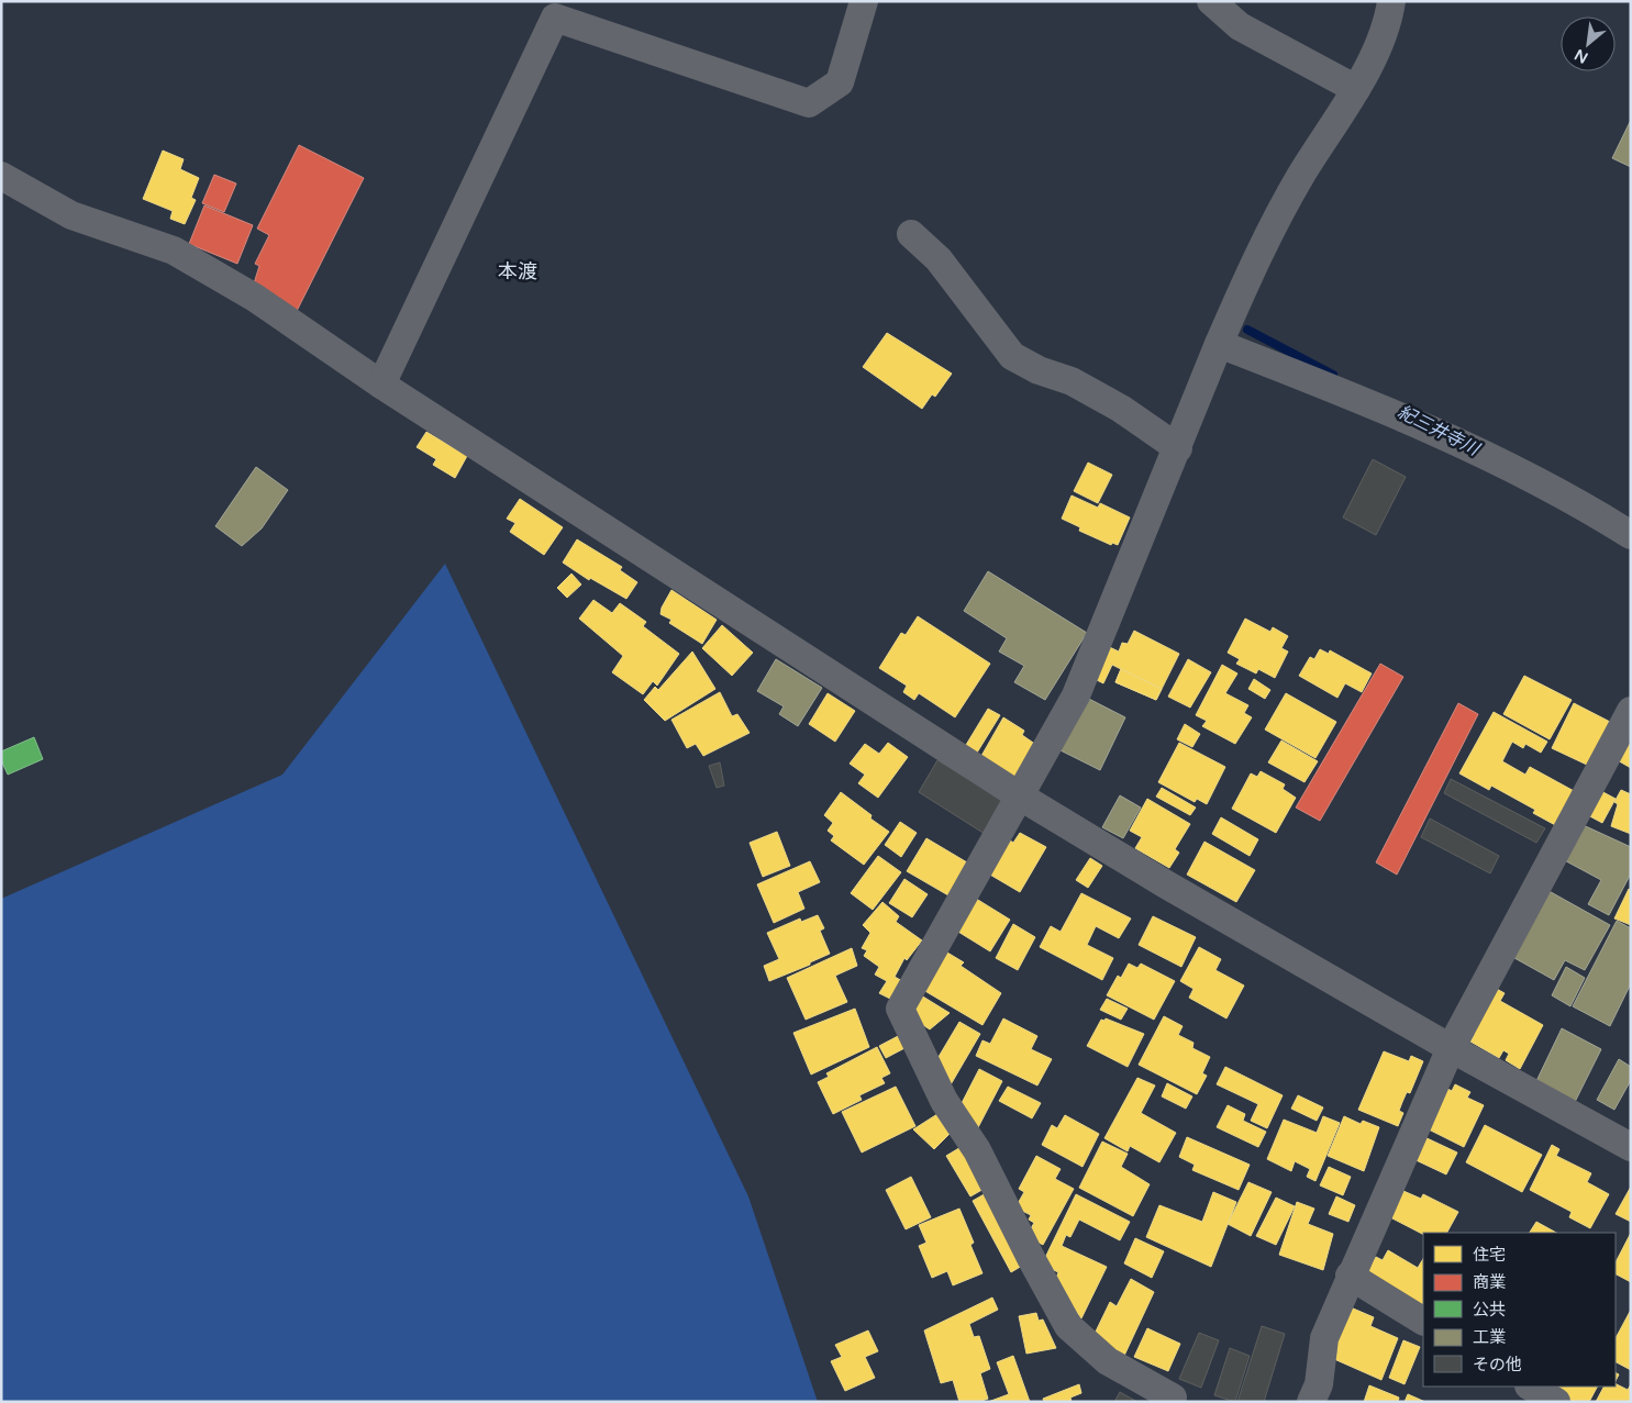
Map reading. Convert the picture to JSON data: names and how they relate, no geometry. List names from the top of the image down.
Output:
{
  "districts": ["本渡"],
  "water": ["紀三井寺川"],
  "legend": [
    "住宅",
    "商業",
    "公共",
    "工業",
    "その他"
  ],
  "north": "bottom left"
}
